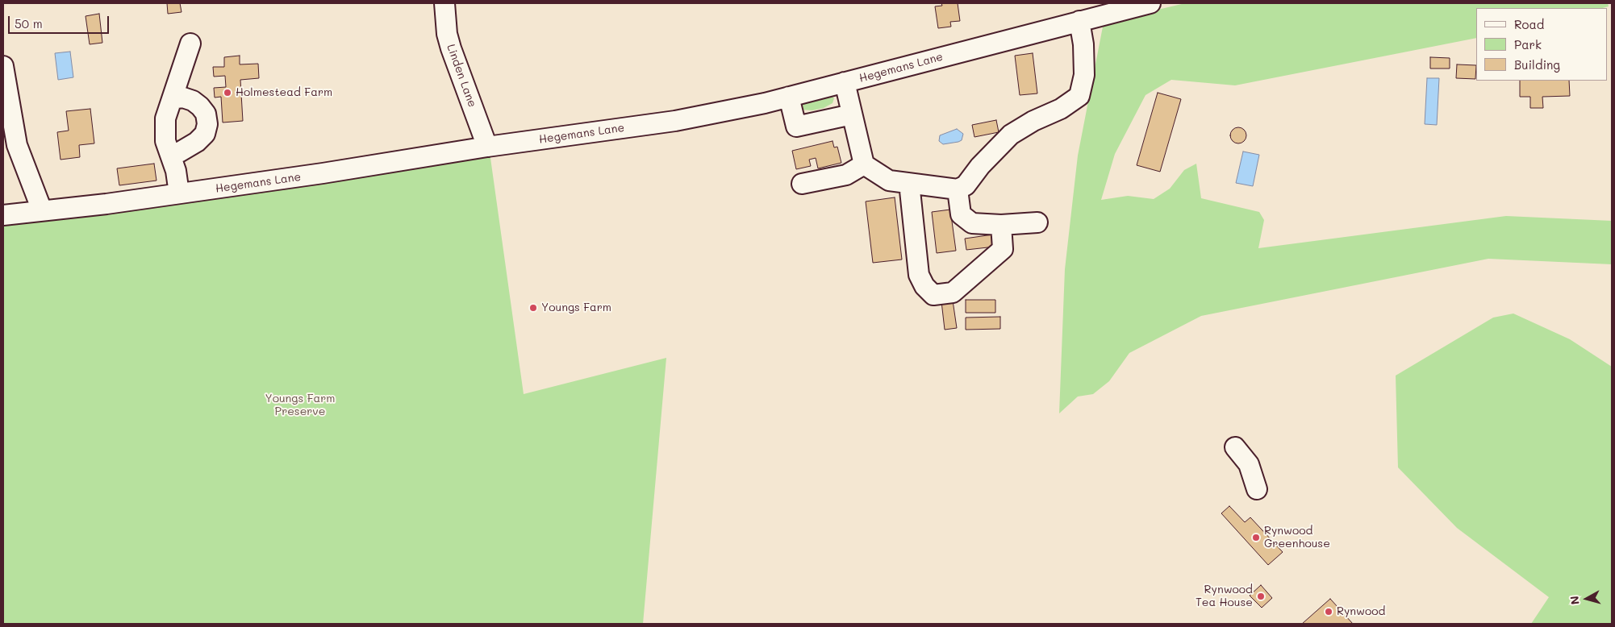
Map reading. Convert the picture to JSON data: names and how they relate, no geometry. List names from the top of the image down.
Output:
{
  "streets": {
    "street": ["Hegemans Lane", "Linden Lane"]
  },
  "crossings": [
    ["Hegemans Lane", "Linden Lane"]
  ],
  "parks": ["Youngs Farm Preserve"],
  "places": [
    "Holmestead Farm",
    "Youngs Farm",
    "Rynwood Greenhouse",
    "Rynwood Tea House",
    "Rynwood"
  ],
  "legend": ["Road", "Park", "Building"],
  "scale_bar": "50 m",
  "north": "left"
}
